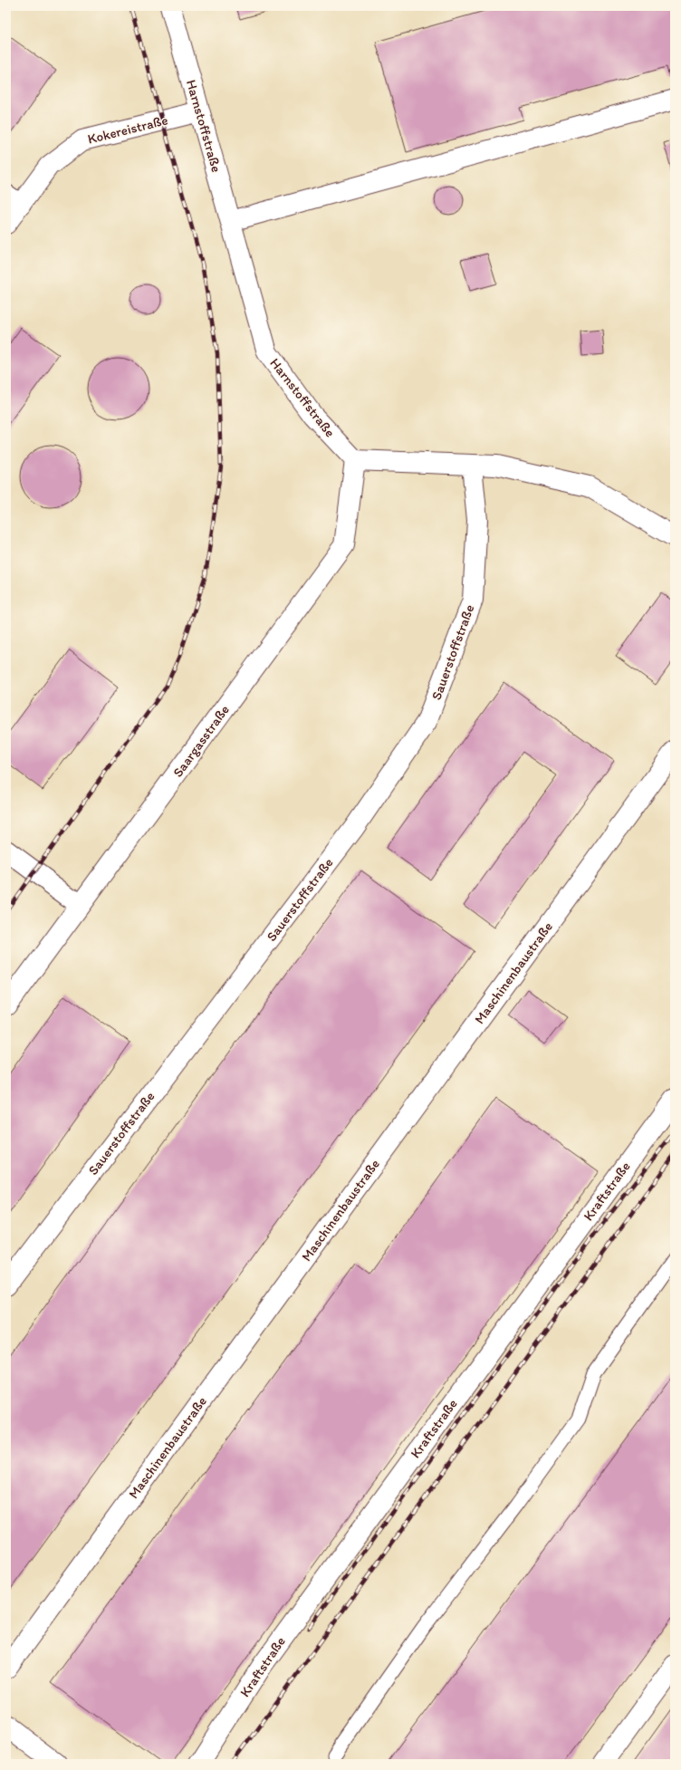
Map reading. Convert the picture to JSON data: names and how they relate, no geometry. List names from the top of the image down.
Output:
{
  "streets": {
    "street": [
      "Harnstoffstraße",
      "Kokereistraße",
      "Sauerstoffstraße",
      "Saargasstraße",
      "Maschinenbaustraße",
      "Kraftstraße"
    ]
  },
  "crossings": [
    ["Harnstoffstraße", "Kokereistraße"],
    ["Harnstoffstraße", "Saargasstraße"]
  ]
}
